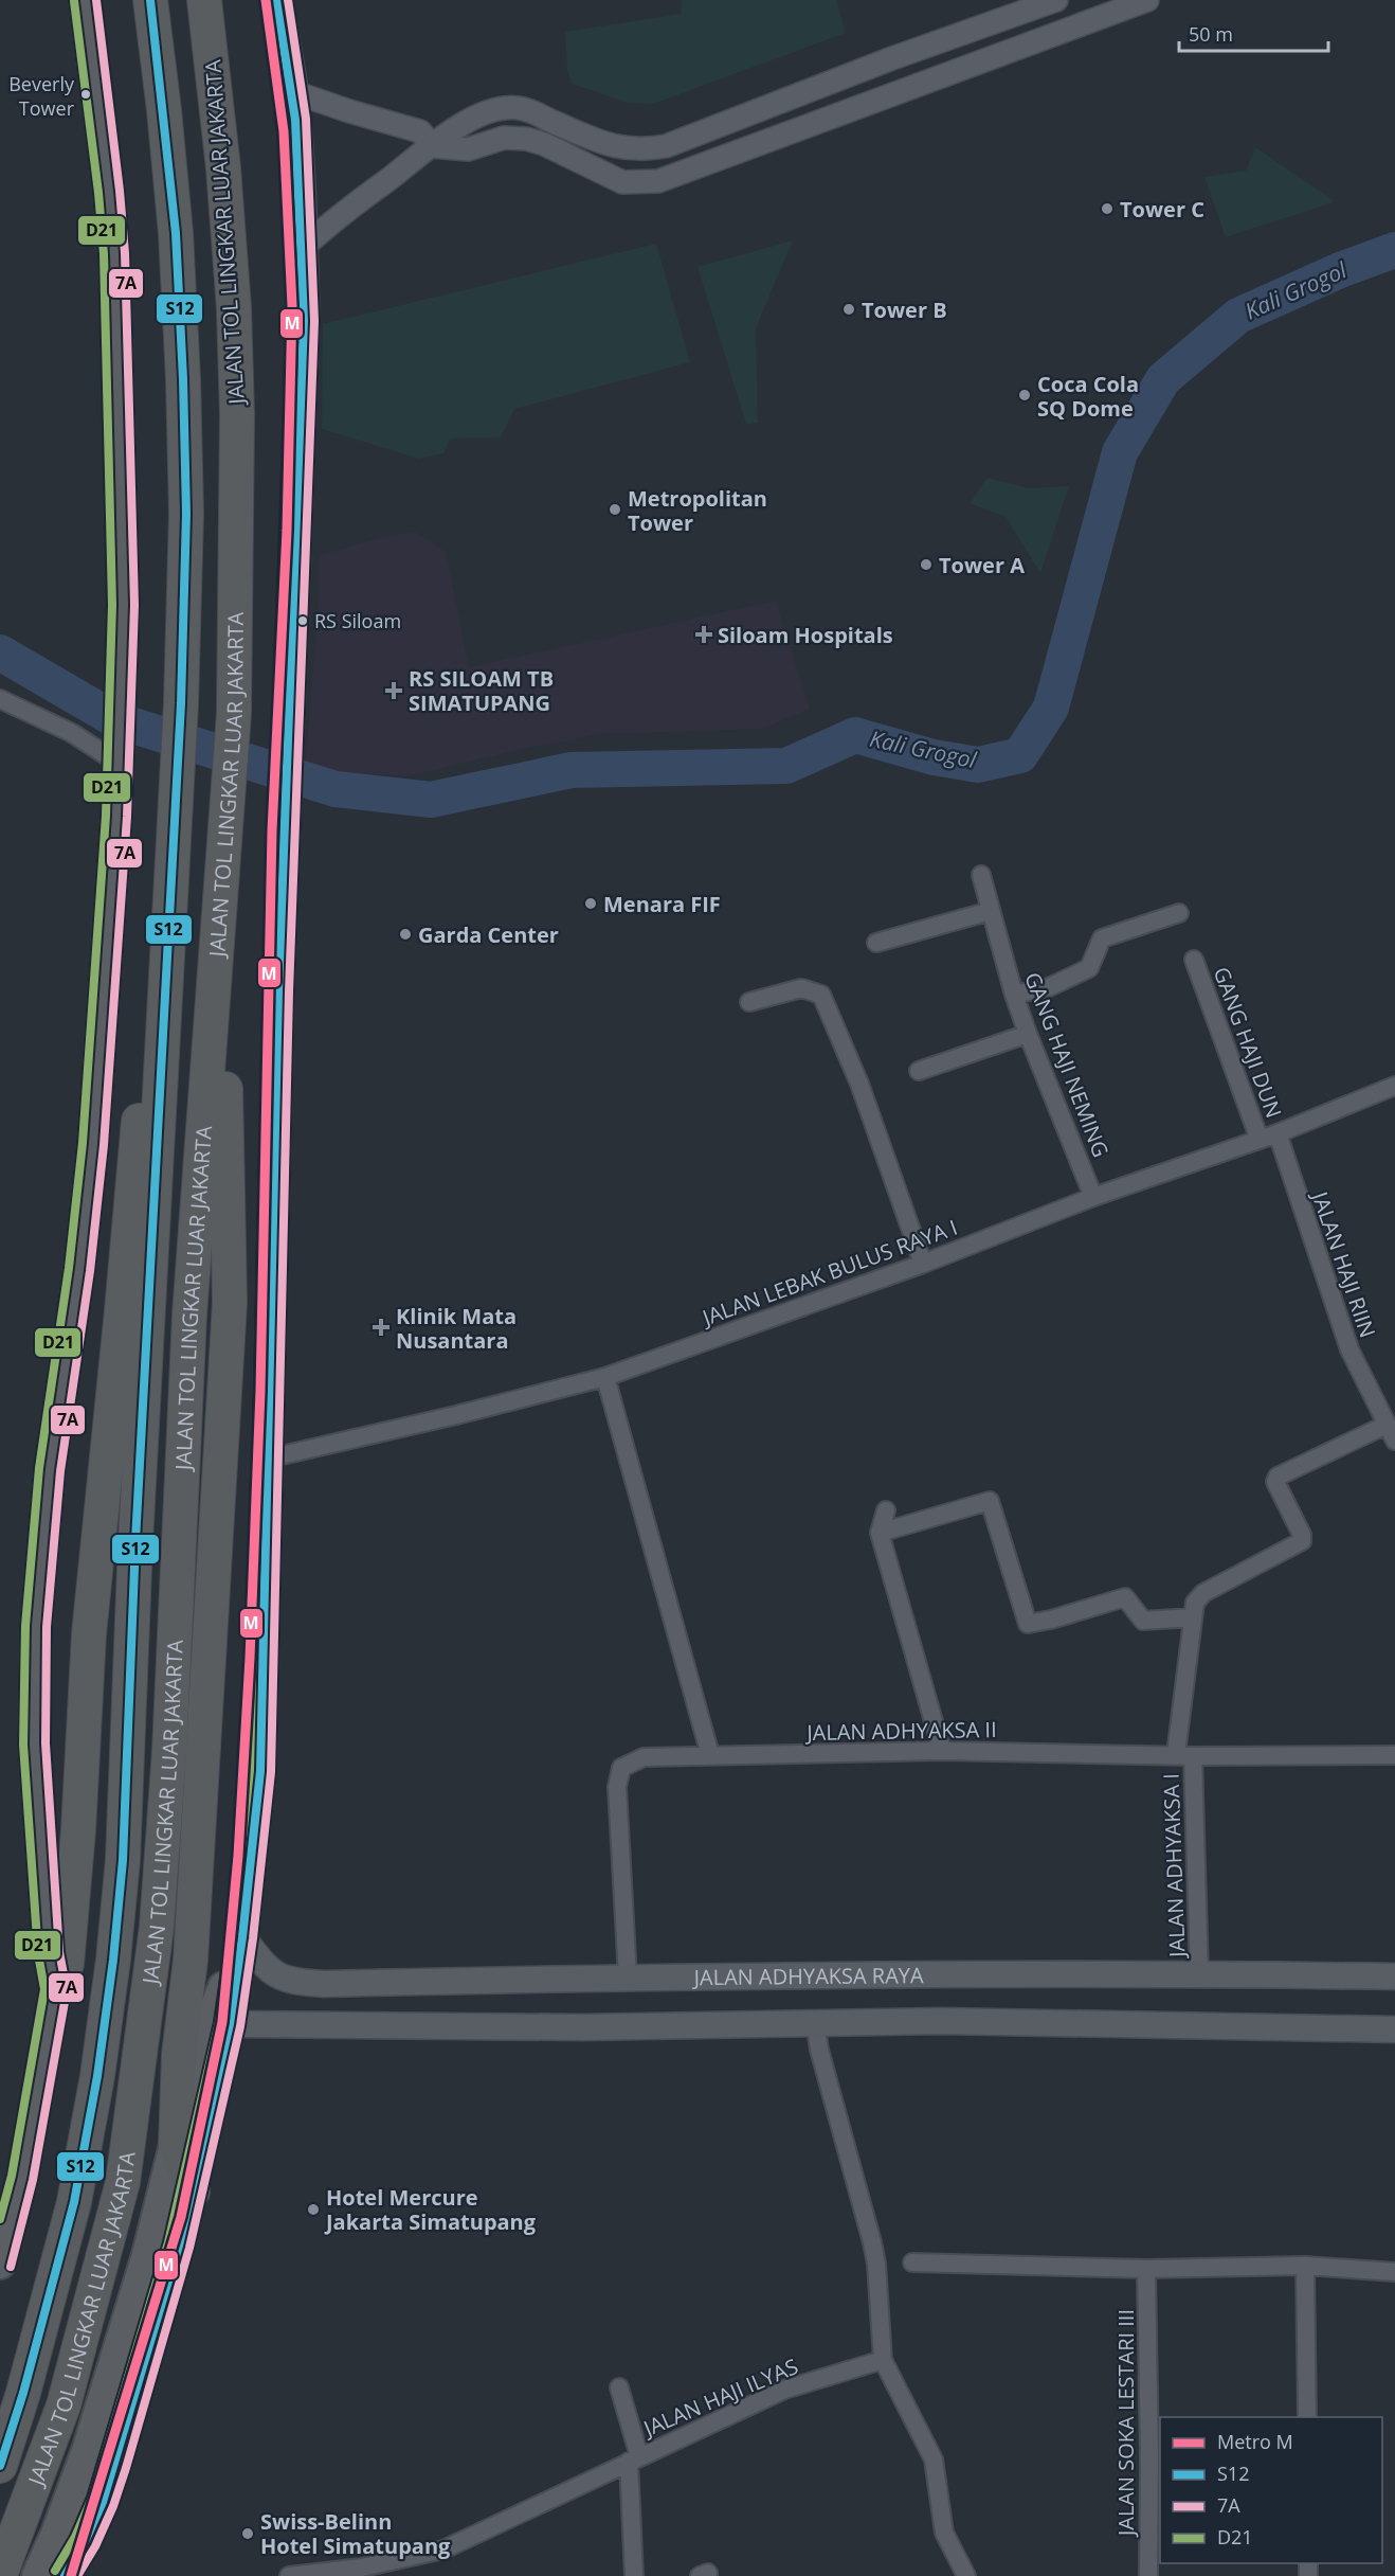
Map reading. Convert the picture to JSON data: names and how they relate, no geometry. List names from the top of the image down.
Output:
{
  "streets": {
    "highway": ["JALAN TOL LINGKAR LUAR JAKARTA"],
    "main road": ["JALAN ADHYAKSA RAYA"],
    "street": [
      "GANG HAJI DUN",
      "GANG HAJI NEMING",
      "JALAN HAJI RIIN",
      "JALAN LEBAK BULUS RAYA I",
      "JALAN ADHYAKSA II",
      "JALAN ADHYAKSA I",
      "JALAN HAJI ILYAS",
      "JALAN SOKA LESTARI III"
    ]
  },
  "crossings": [
    ["GANG HAJI DUN", "JALAN LEBAK BULUS RAYA I"],
    ["GANG HAJI NEMING", "JALAN LEBAK BULUS RAYA I"],
    ["JALAN HAJI RIIN", "JALAN LEBAK BULUS RAYA I"],
    ["JALAN ADHYAKSA II", "JALAN ADHYAKSA I"],
    ["JALAN ADHYAKSA II", "JALAN ADHYAKSA RAYA"],
    ["JALAN ADHYAKSA I", "JALAN ADHYAKSA RAYA"]
  ],
  "water": ["Kali Grogol"],
  "places": {
    "other": [
      "Beverly Tower",
      "Tower C",
      "Tower B",
      "Coca Cola SQ Dome",
      "Metropolitan Tower",
      "Tower A",
      "RS Siloam",
      "Menara FIF",
      "Garda Center",
      "Hotel Mercure Jakarta Simatupang",
      "Swiss-Belinn Hotel Simatupang"
    ],
    "health": ["Siloam Hospitals", "RS SILOAM TB SIMATUPANG", "Klinik Mata Nusantara"]
  },
  "lines": [
    "metro line M",
    "transit line S12",
    "transit line 7A",
    "transit line D21"
  ],
  "legend": [
    "Metro M",
    "S12",
    "7A",
    "D21"
  ],
  "scale_bar": "50 m"
}
